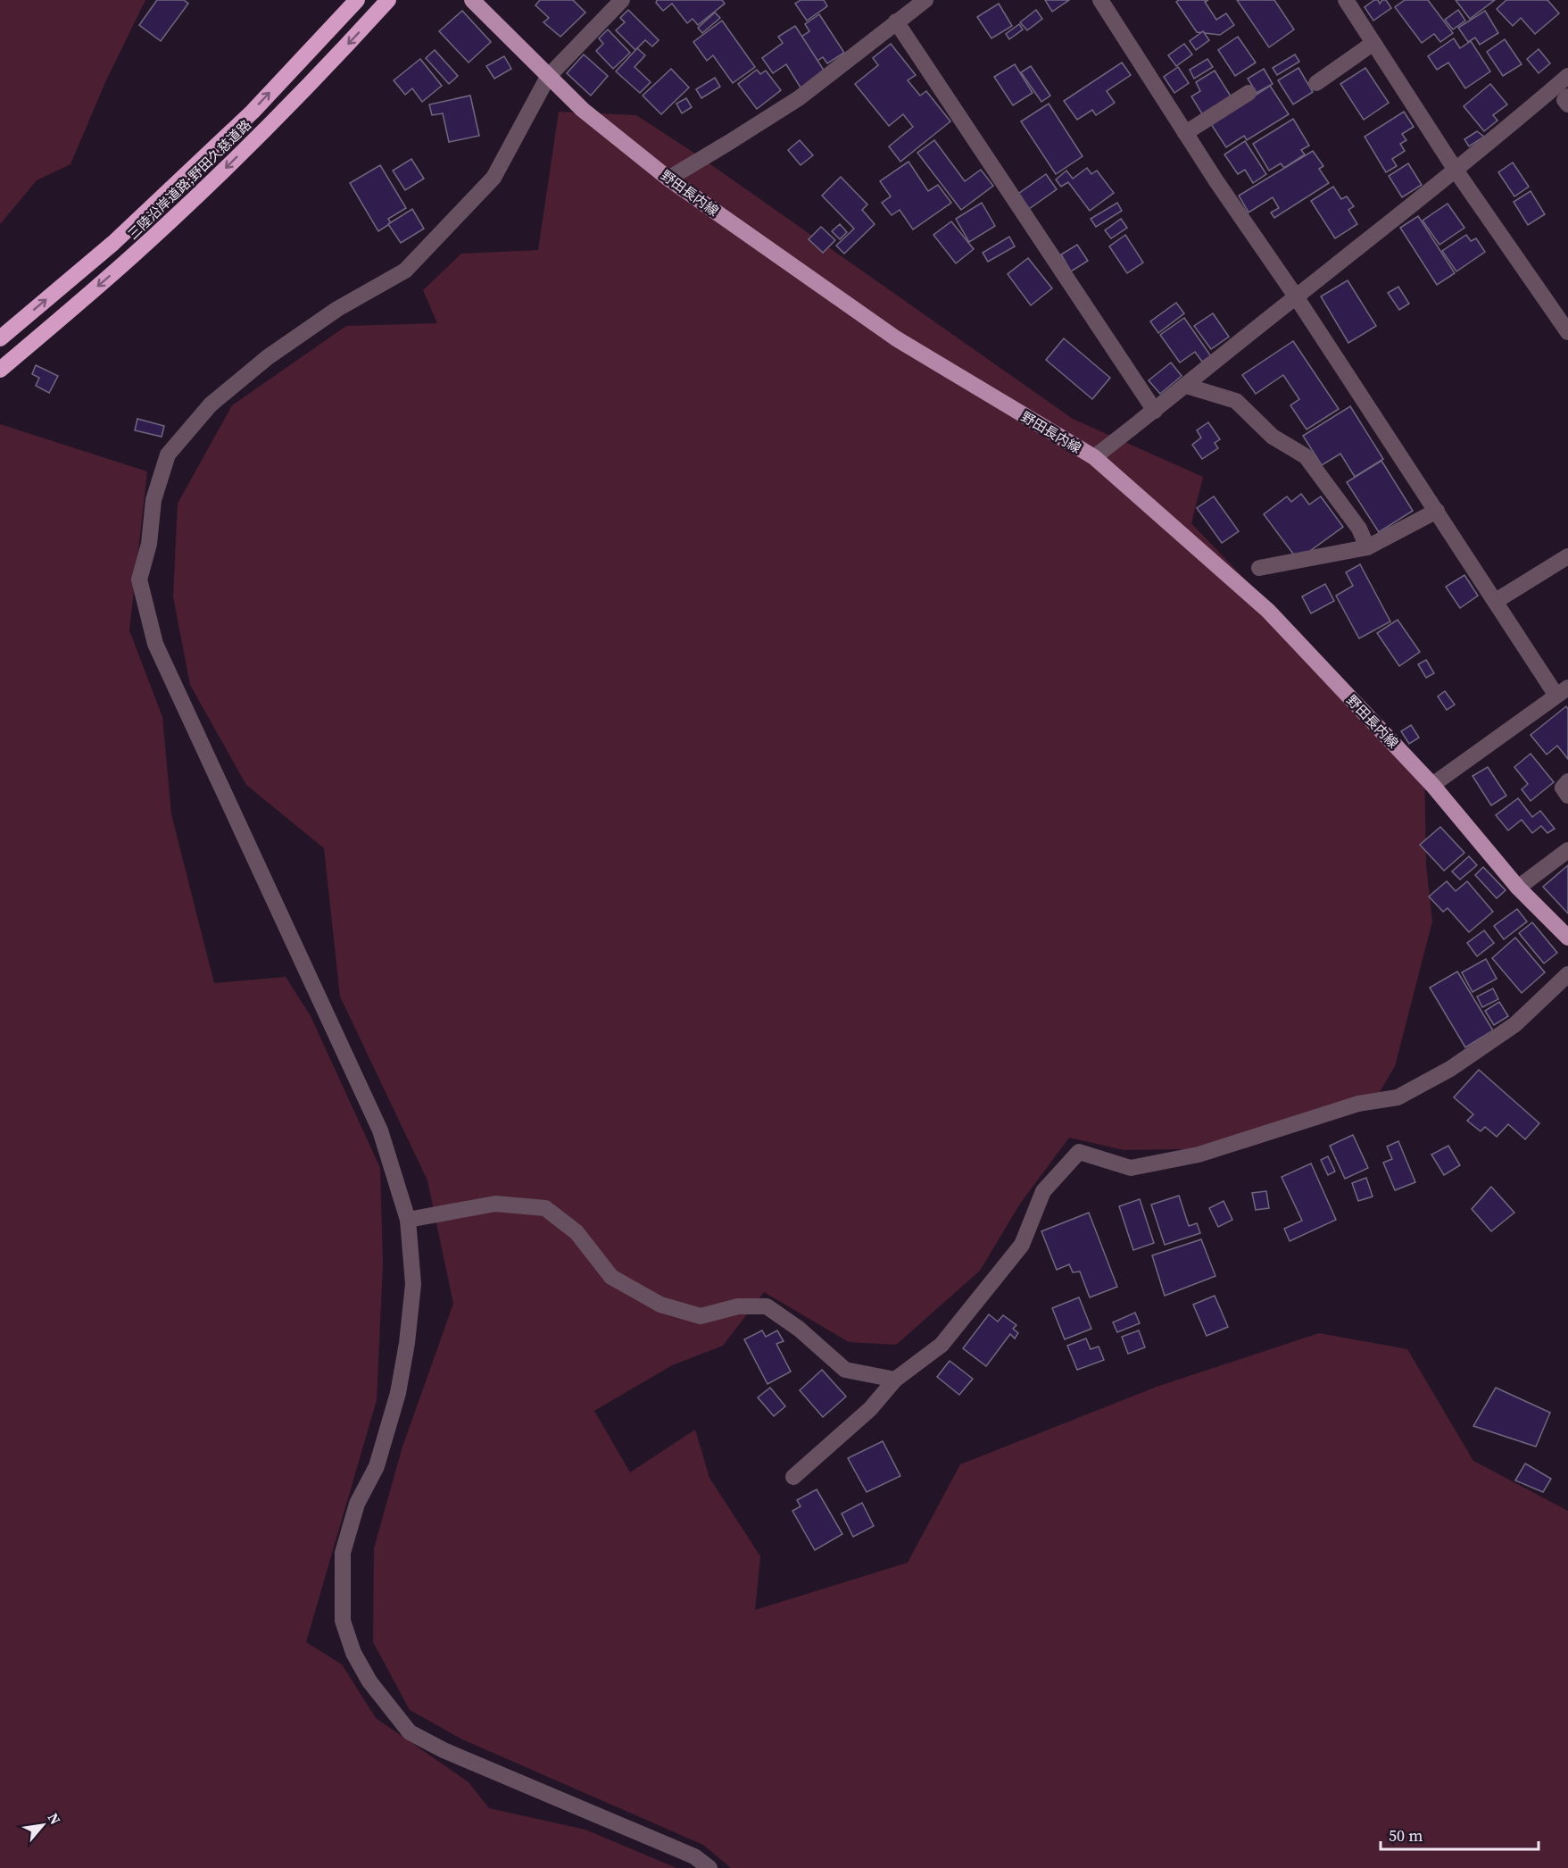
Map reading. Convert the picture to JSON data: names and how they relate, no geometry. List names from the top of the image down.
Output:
{
  "streets": {
    "highway": ["三陸沿岸道路;野田久慈道路"],
    "main road": ["野田長内線"]
  },
  "scale_bar": "50 m",
  "north": "top right"
}
